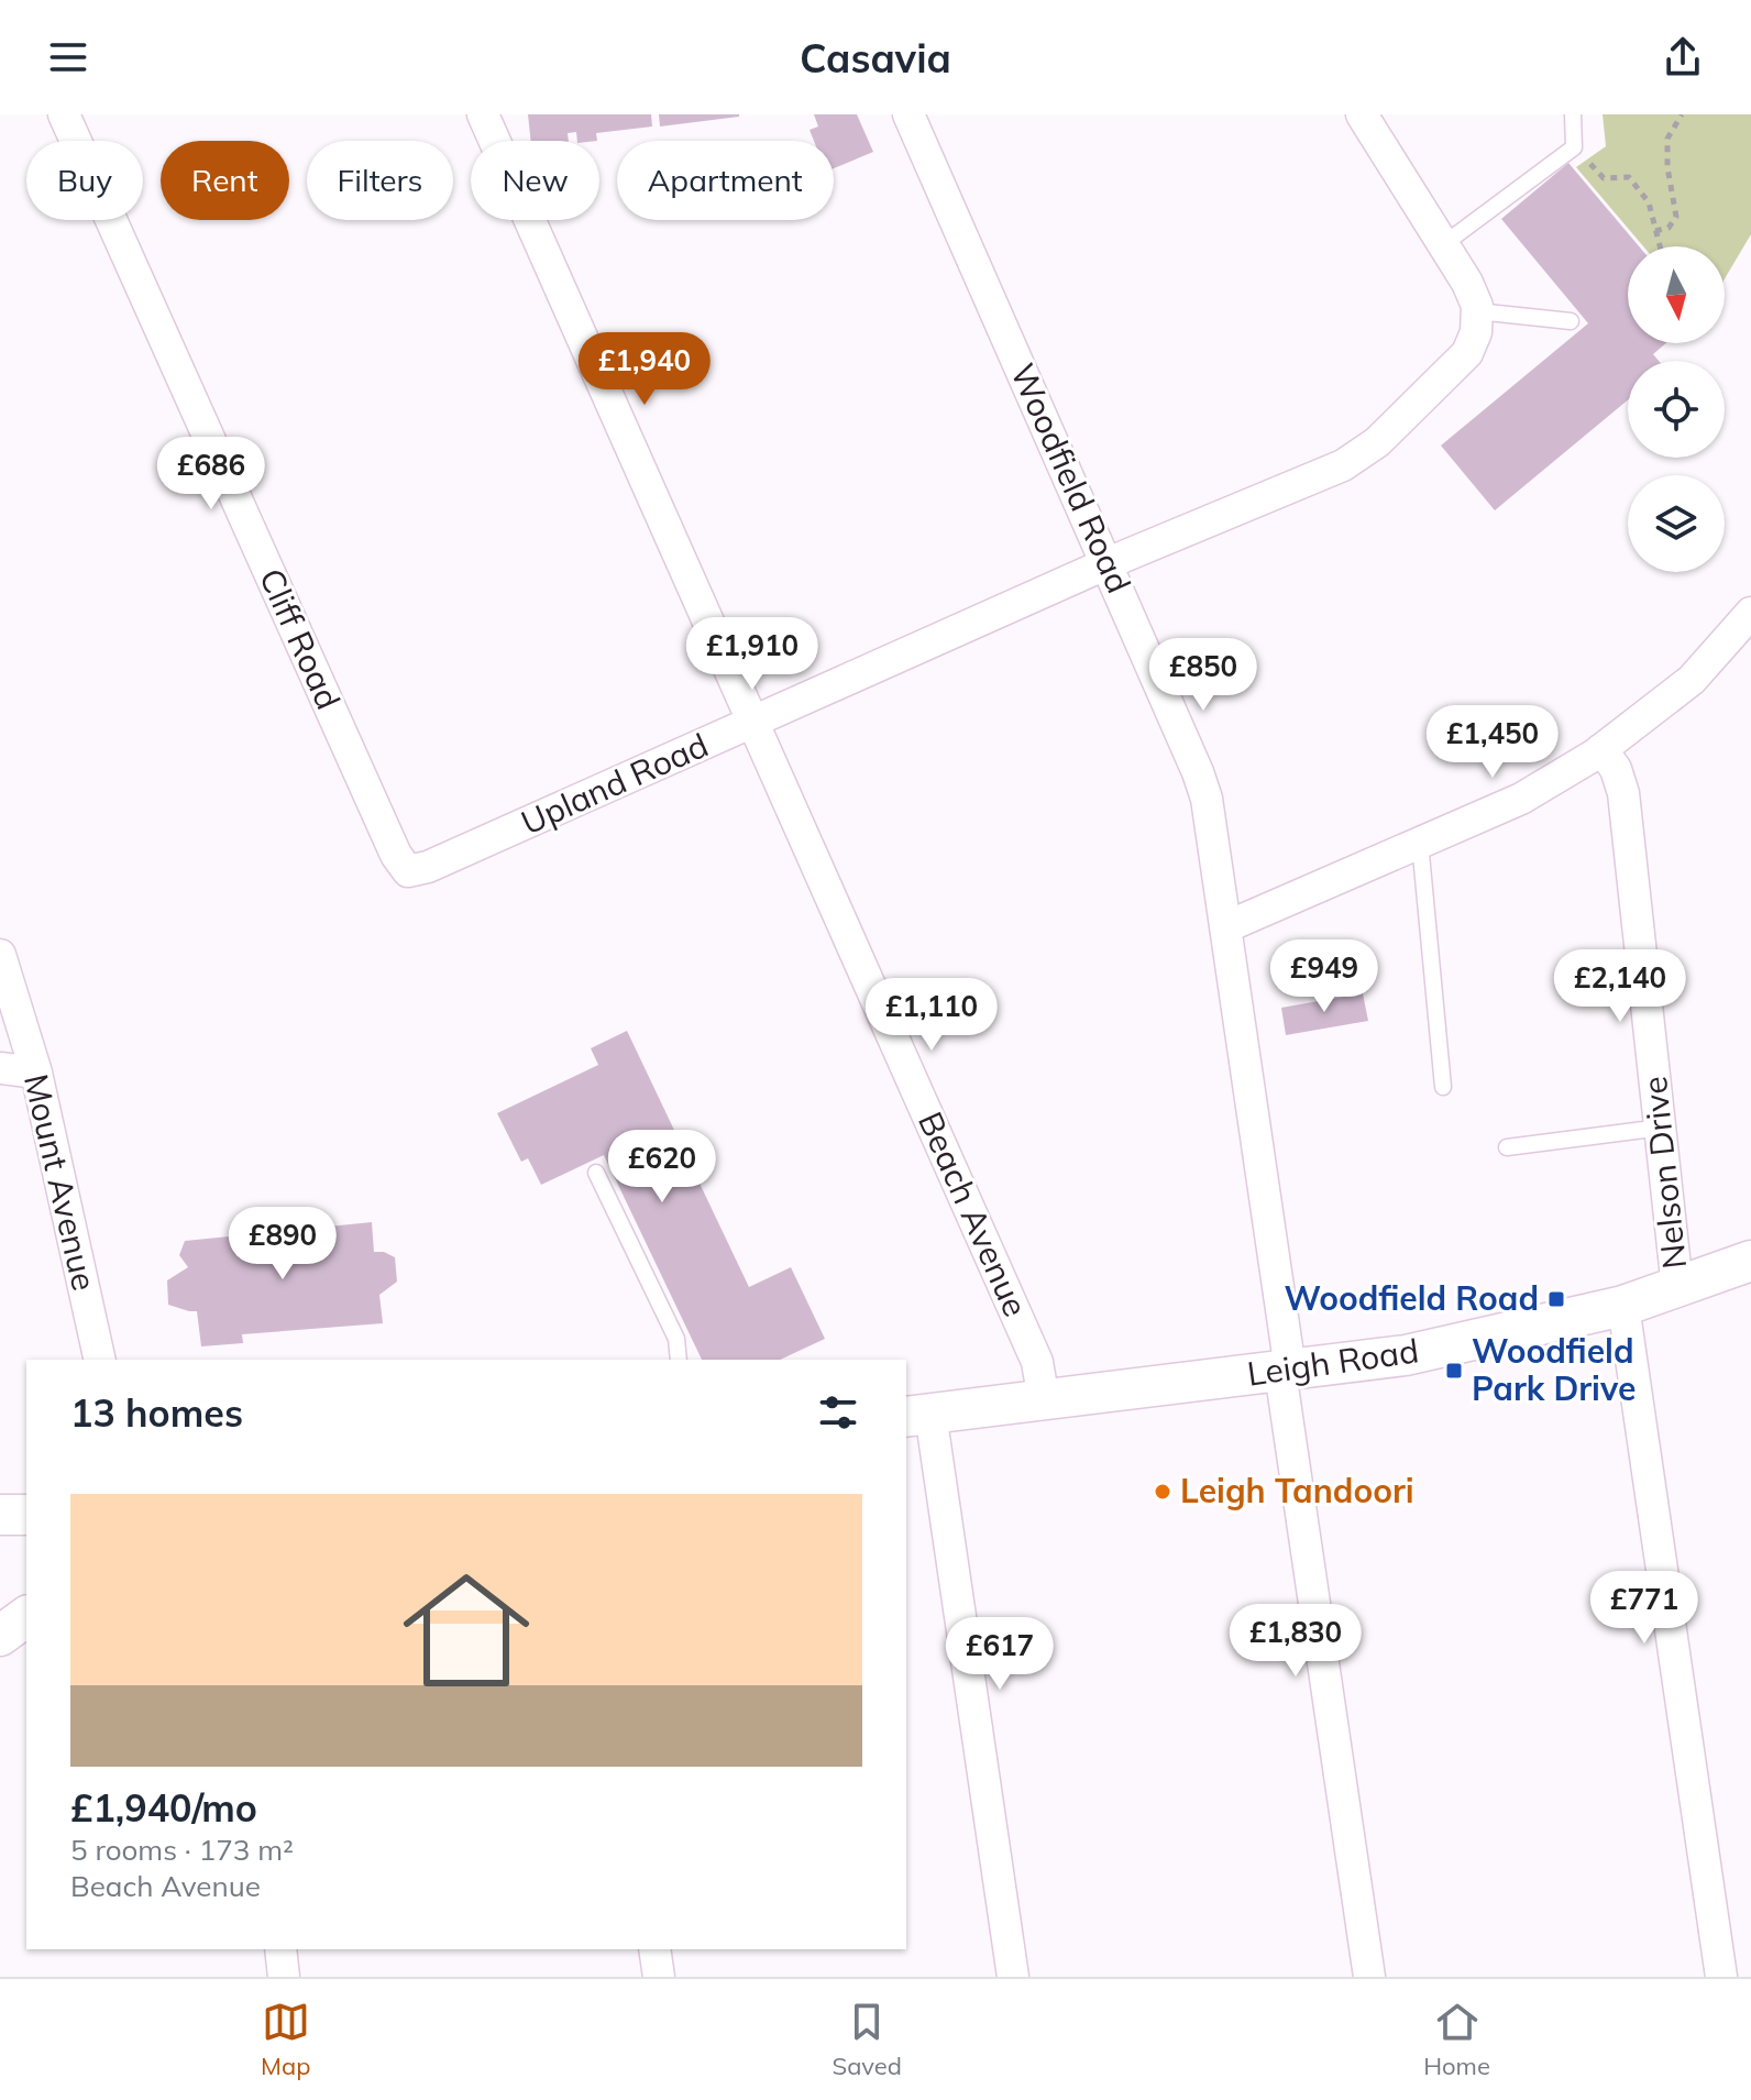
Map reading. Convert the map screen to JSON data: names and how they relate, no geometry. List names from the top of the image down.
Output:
{
  "streets": {
    "street": [
      "Woodfield Road",
      "Cliff Road",
      "Upland Road",
      "Nelson Drive",
      "Mount Avenue",
      "Beach Avenue",
      "Leigh Road"
    ]
  },
  "crossings": [
    ["Woodfield Road", "Upland Road"],
    ["Woodfield Road", "Leigh Road"],
    ["Cliff Road", "Upland Road"],
    ["Upland Road", "Beach Avenue"],
    ["Nelson Drive", "Leigh Road"],
    ["Beach Avenue", "Leigh Road"]
  ],
  "places": {
    "transit": ["Woodfield Road", "Woodfield Park Drive"],
    "other": ["Leigh Tandoori"]
  },
  "north": "bottom",
  "page": {
    "header": "Casavia",
    "chip": [
      "Buy",
      "Rent",
      "Filters",
      "New",
      "Apartment"
    ],
    "price": [
      "£1,940",
      "£686",
      "£1,910",
      "£850",
      "£1,450",
      "£949",
      "£2,140",
      "£1,110",
      "£620",
      "£890",
      "£771",
      "£1,830",
      "£617"
    ],
    "heading": "13 homes",
    "list": [
      {
        "name": "£1,940/mo",
        "note": "5 rooms · 173 m² · Beach Avenue"
      }
    ],
    "tabs": ["Map", "Saved", "Home"]
  }
}
